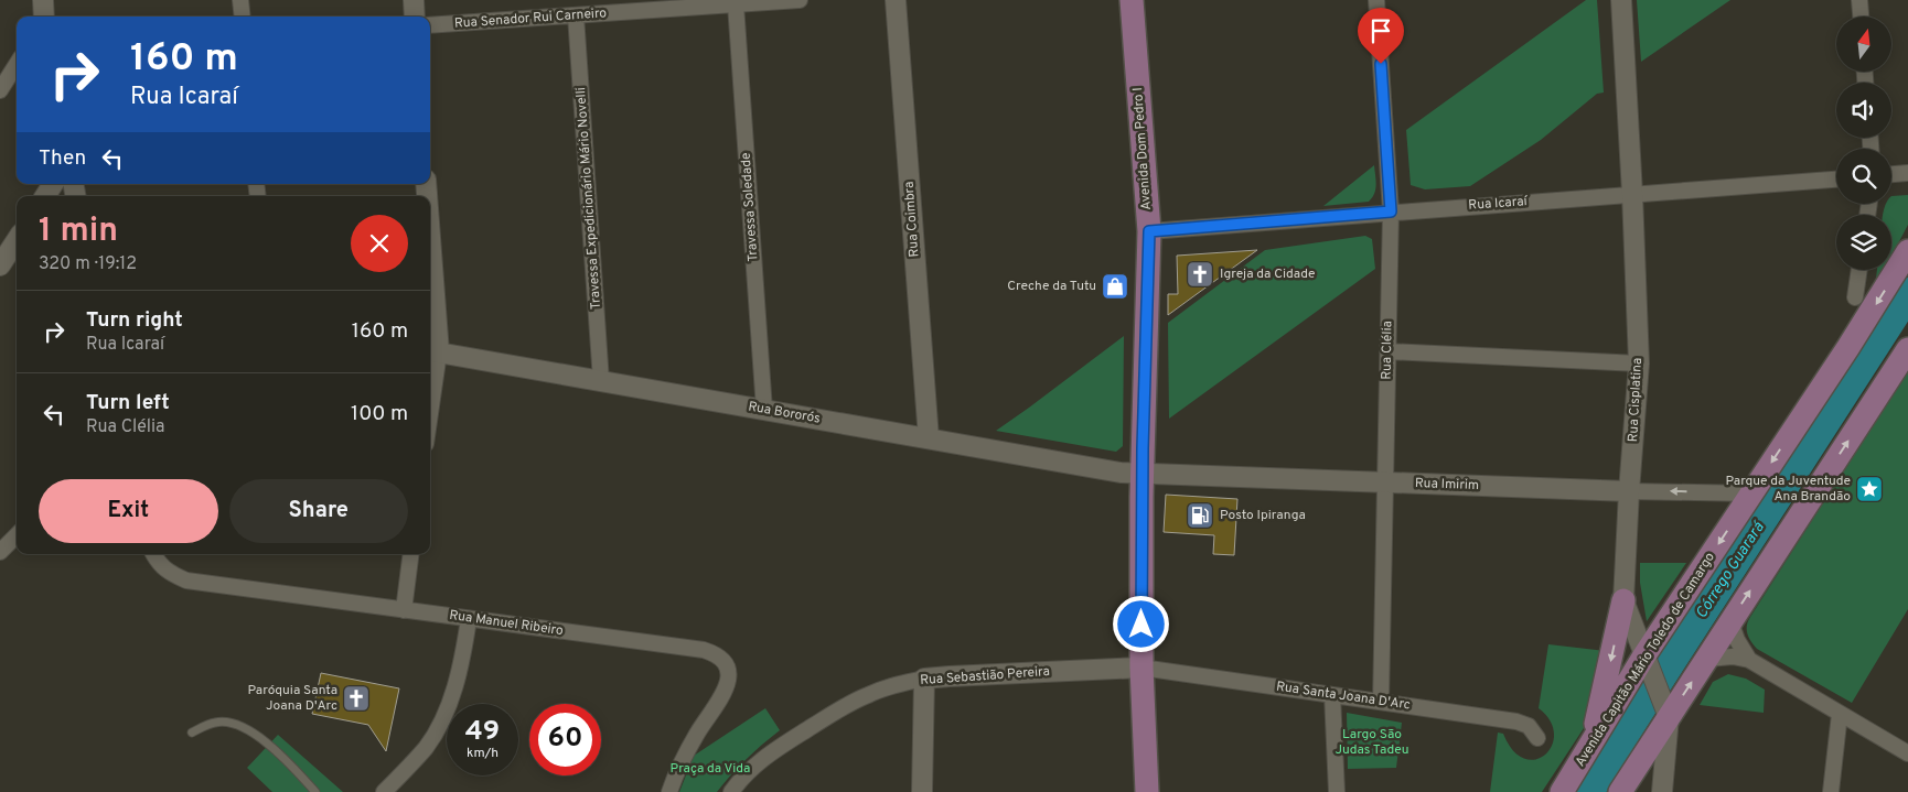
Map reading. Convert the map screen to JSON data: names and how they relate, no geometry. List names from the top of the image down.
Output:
{
  "streets": {
    "main road": ["Avenida Dom Pedro I", "Avenida Capitão Mário Toledo de Camargo"],
    "street": [
      "Rua Senador Rui Carneiro",
      "Travessa Expedicionário Mário Novelli",
      "Rua Icaraí",
      "Travessa Soledade",
      "Rua Coimbra",
      "Rua Clélia",
      "Rua Cisplatina",
      "Rua Bororós",
      "Rua Imirim",
      "Rua Manuel Ribeiro",
      "Rua Sebastião Pereira",
      "Rua Santa Joana D'Arc"
    ]
  },
  "crossings": [
    ["Rua Senador Rui Carneiro", "Travessa Expedicionário Mário Novelli"],
    ["Rua Senador Rui Carneiro", "Travessa Soledade"],
    ["Avenida Dom Pedro I", "Rua Icaraí"],
    ["Avenida Dom Pedro I", "Rua Bororós"],
    ["Avenida Dom Pedro I", "Rua Imirim"],
    ["Avenida Dom Pedro I", "Rua Sebastião Pereira"],
    ["Avenida Dom Pedro I", "Rua Santa Joana D'Arc"],
    ["Travessa Expedicionário Mário Novelli", "Rua Bororós"],
    ["Rua Icaraí", "Rua Clélia"],
    ["Rua Icaraí", "Rua Cisplatina"],
    ["Travessa Soledade", "Rua Bororós"],
    ["Rua Coimbra", "Rua Bororós"],
    ["Rua Clélia", "Rua Imirim"],
    ["Rua Clélia", "Rua Santa Joana D'Arc"],
    ["Rua Cisplatina", "Rua Imirim"],
    ["Rua Cisplatina", "Avenida Capitão Mário Toledo de Camargo"],
    ["Rua Bororós", "Rua Imirim"],
    ["Rua Imirim", "Avenida Capitão Mário Toledo de Camargo"],
    ["Rua Sebastião Pereira", "Rua Santa Joana D'Arc"]
  ],
  "water": ["Córrego Guarará"],
  "parks": ["Largo São Judas Tadeu", "Praça da Vida"],
  "places": {
    "church": ["Igreja da Cidade", "Paróquia Santa Joana D'Arc"],
    "shop": ["Creche da Tutu"],
    "place": ["Parque da Juventude Ana Brandão"],
    "fuel station": ["Posto Ipiranga"]
  },
  "north": "top",
  "page": {
    "turn": ["160 m", "Rua Icaraí"],
    "then": "Then",
    "heading": ["1 min", "320 m · 19:12"],
    "list": [
      {
        "name": "Turn right",
        "note": "Rua Icaraí",
        "value": "160 m"
      },
      {
        "name": "Turn left",
        "note": "Rua Clélia",
        "value": "100 m"
      }
    ],
    "buttons": ["Exit", "Share"],
    "speed": "49 km/h",
    "limit": "60"
  }
}
